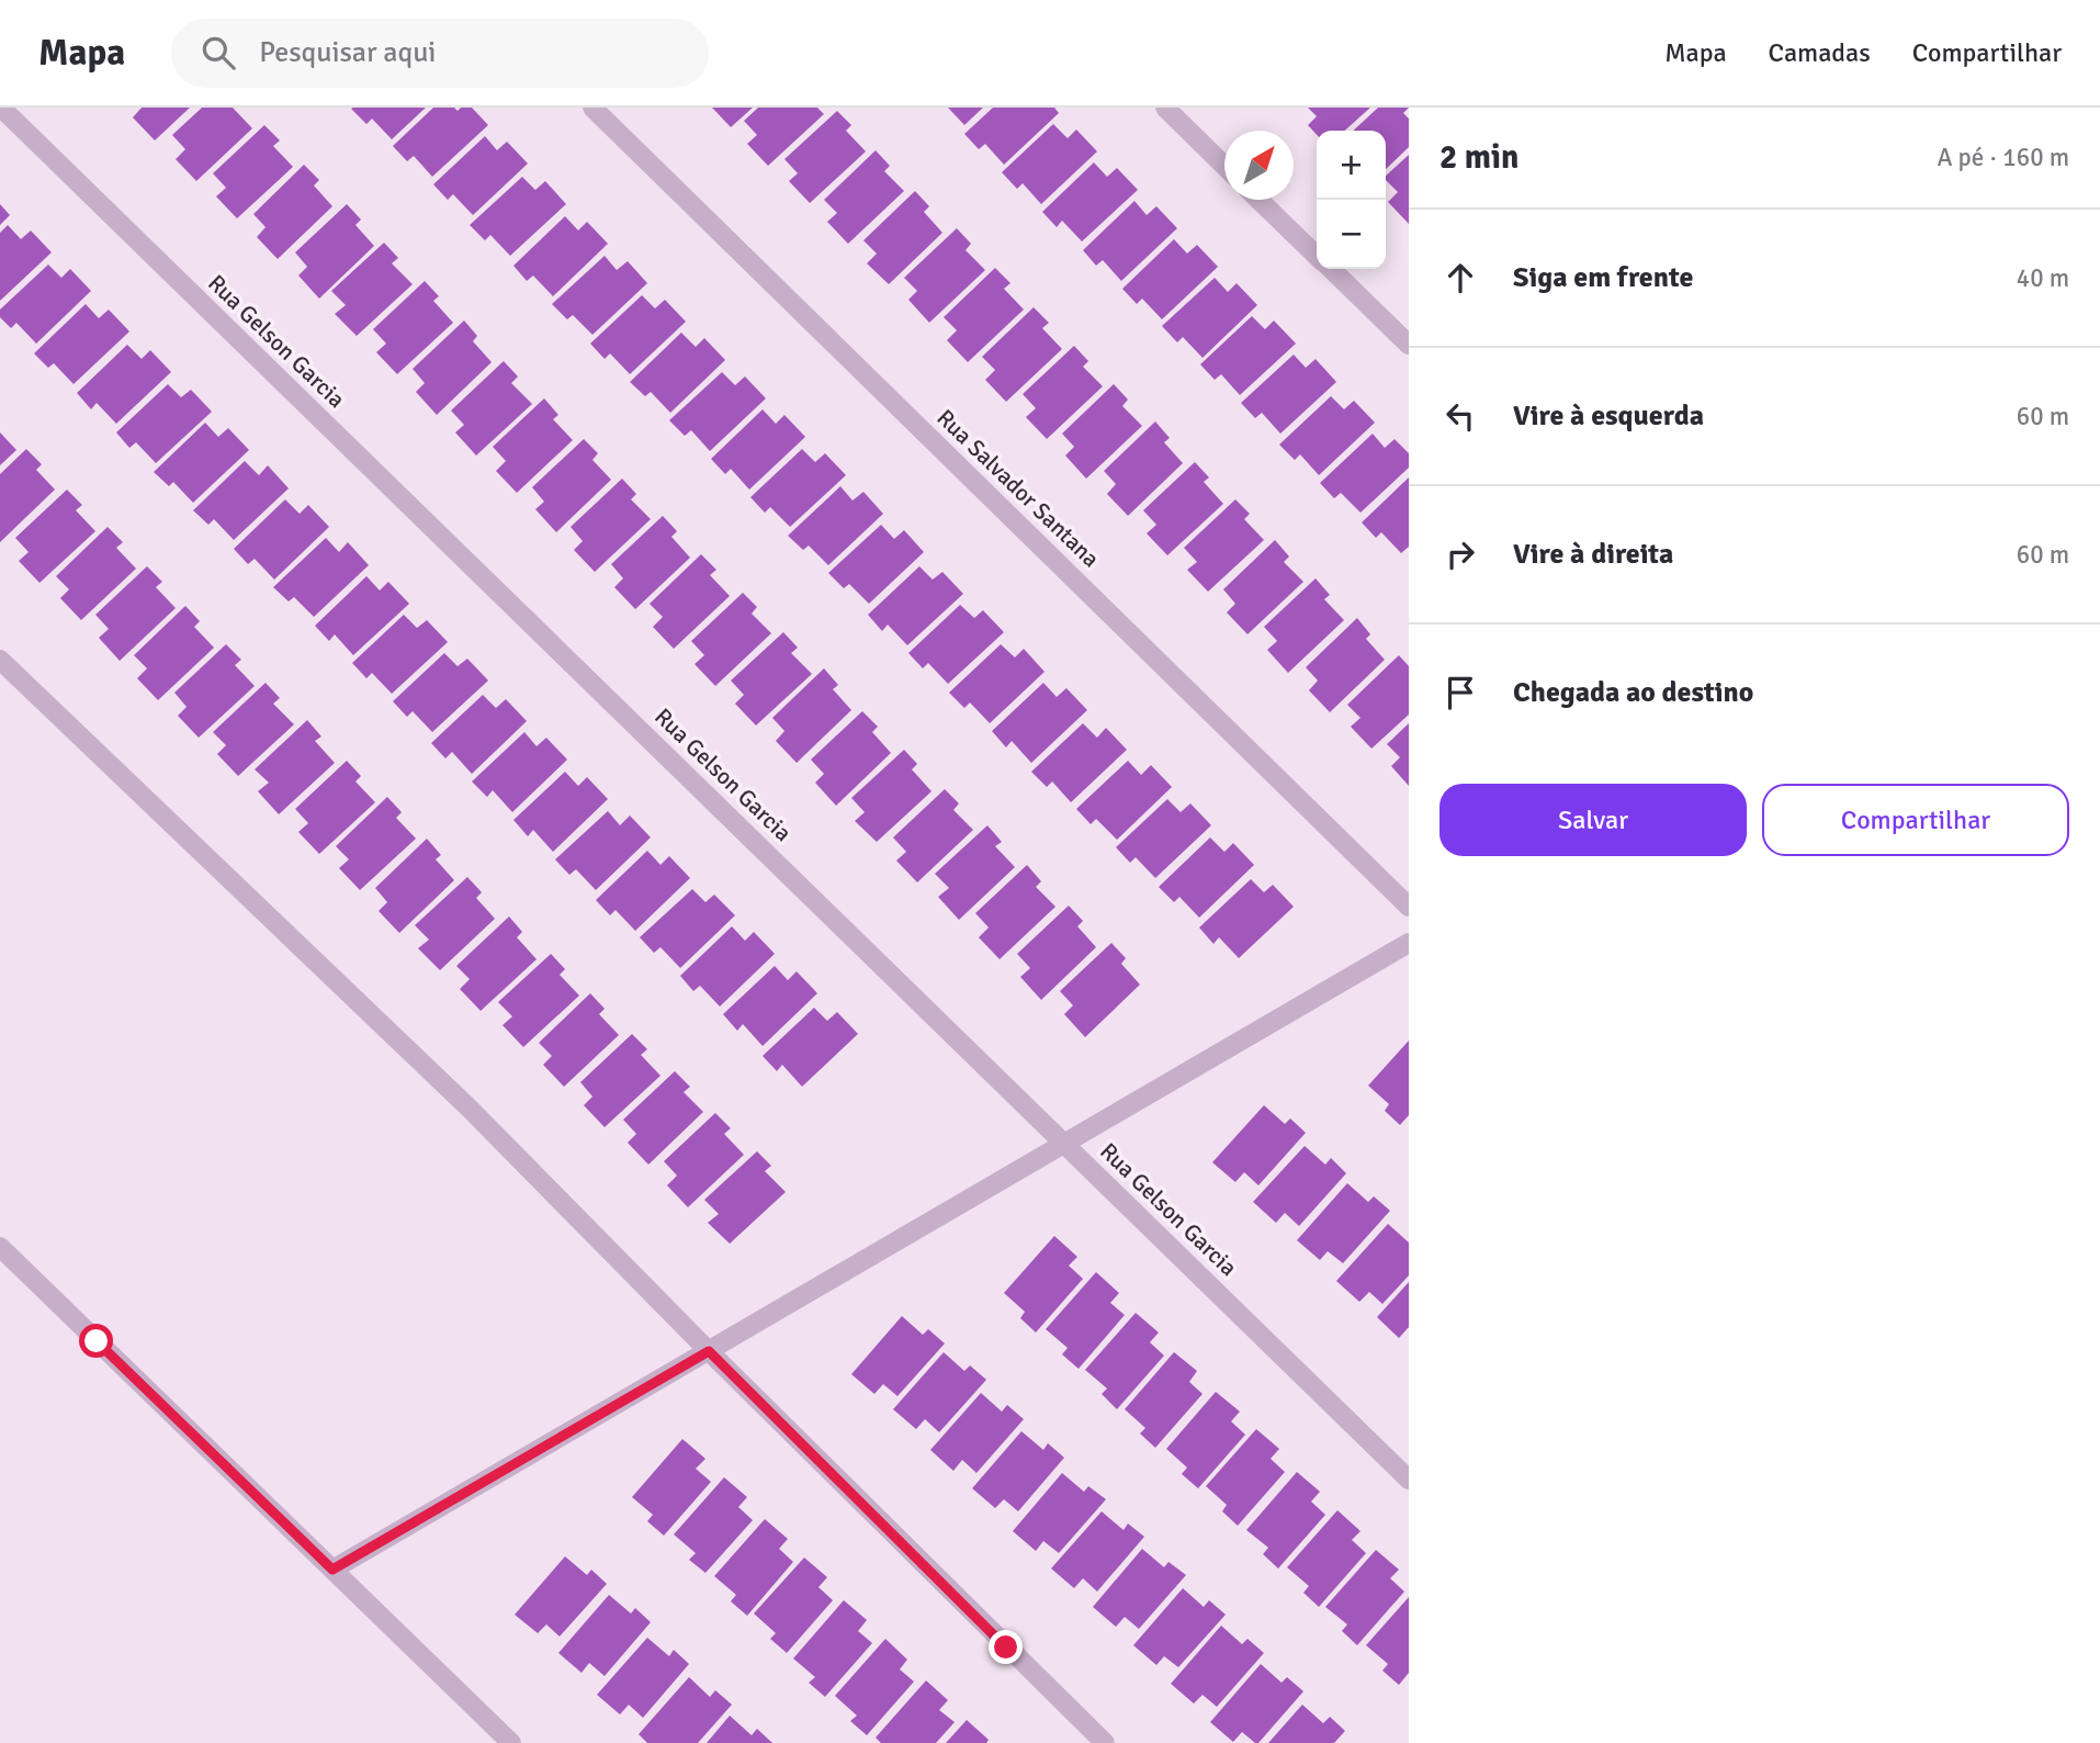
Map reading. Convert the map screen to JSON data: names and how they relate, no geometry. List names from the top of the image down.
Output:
{
  "streets": {
    "street": ["Rua Gelson Garcia", "Rua Salvador Santana"]
  },
  "north": "top right",
  "page": {
    "header": "Mapa",
    "search": "Pesquisar aqui",
    "nav": ["Mapa", "Camadas", "Compartilhar"],
    "heading": ["2 min", "A pé · 160 m"],
    "map_buttons": ["+", "−"],
    "list": [
      ["Siga em frente", "40 m"],
      ["Vire à esquerda", "60 m"],
      ["Vire à direita", "60 m"],
      "Chegada ao destino"
    ],
    "buttons": ["Salvar", "Compartilhar"]
  }
}
